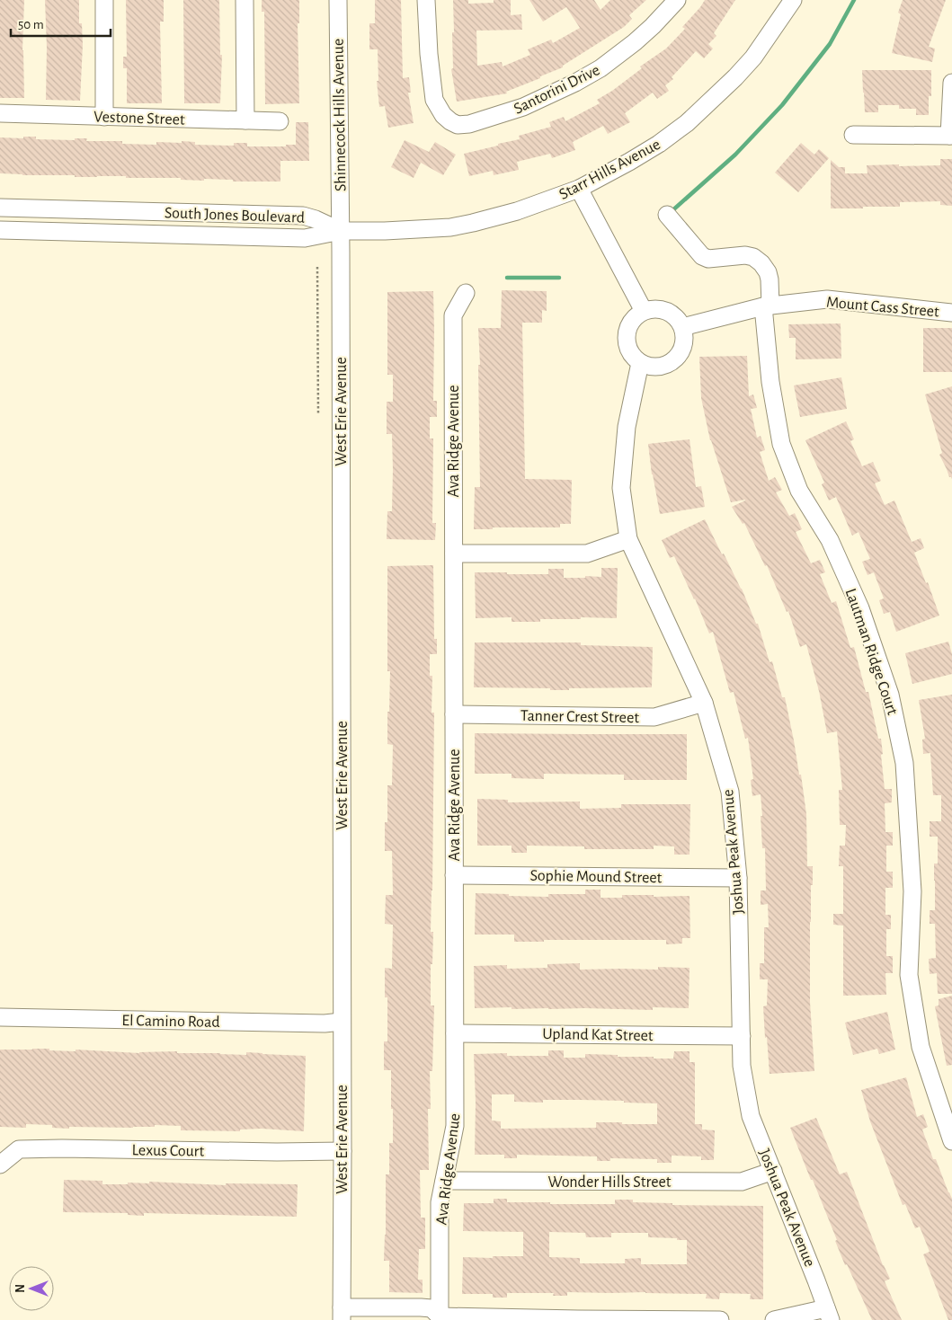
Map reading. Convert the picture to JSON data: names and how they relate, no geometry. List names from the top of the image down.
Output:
{
  "streets": {
    "street": [
      "Santorini Drive",
      "Shinnecock Hills Avenue",
      "Vestone Street",
      "Starr Hills Avenue",
      "South Jones Boulevard",
      "Mount Cass Street",
      "West Erie Avenue",
      "Ava Ridge Avenue",
      "Lautman Ridge Court",
      "Tanner Crest Street",
      "Joshua Peak Avenue",
      "Sophie Mound Street",
      "El Camino Road",
      "Upland Kat Street",
      "Lexus Court",
      "Wonder Hills Street"
    ]
  },
  "crossings": [
    ["Shinnecock Hills Avenue", "Starr Hills Avenue"],
    ["Shinnecock Hills Avenue", "South Jones Boulevard"],
    ["Shinnecock Hills Avenue", "West Erie Avenue"],
    ["Starr Hills Avenue", "South Jones Boulevard"],
    ["Starr Hills Avenue", "West Erie Avenue"],
    ["South Jones Boulevard", "West Erie Avenue"],
    ["Mount Cass Street", "Lautman Ridge Court"],
    ["Mount Cass Street", "Joshua Peak Avenue"],
    ["West Erie Avenue", "El Camino Road"],
    ["West Erie Avenue", "Lexus Court"],
    ["Ava Ridge Avenue", "Tanner Crest Street"],
    ["Ava Ridge Avenue", "Sophie Mound Street"],
    ["Ava Ridge Avenue", "Upland Kat Street"],
    ["Ava Ridge Avenue", "Wonder Hills Street"],
    ["Tanner Crest Street", "Joshua Peak Avenue"],
    ["Joshua Peak Avenue", "Sophie Mound Street"],
    ["Joshua Peak Avenue", "Upland Kat Street"],
    ["Joshua Peak Avenue", "Wonder Hills Street"]
  ],
  "scale_bar": "50 m",
  "north": "left"
}
